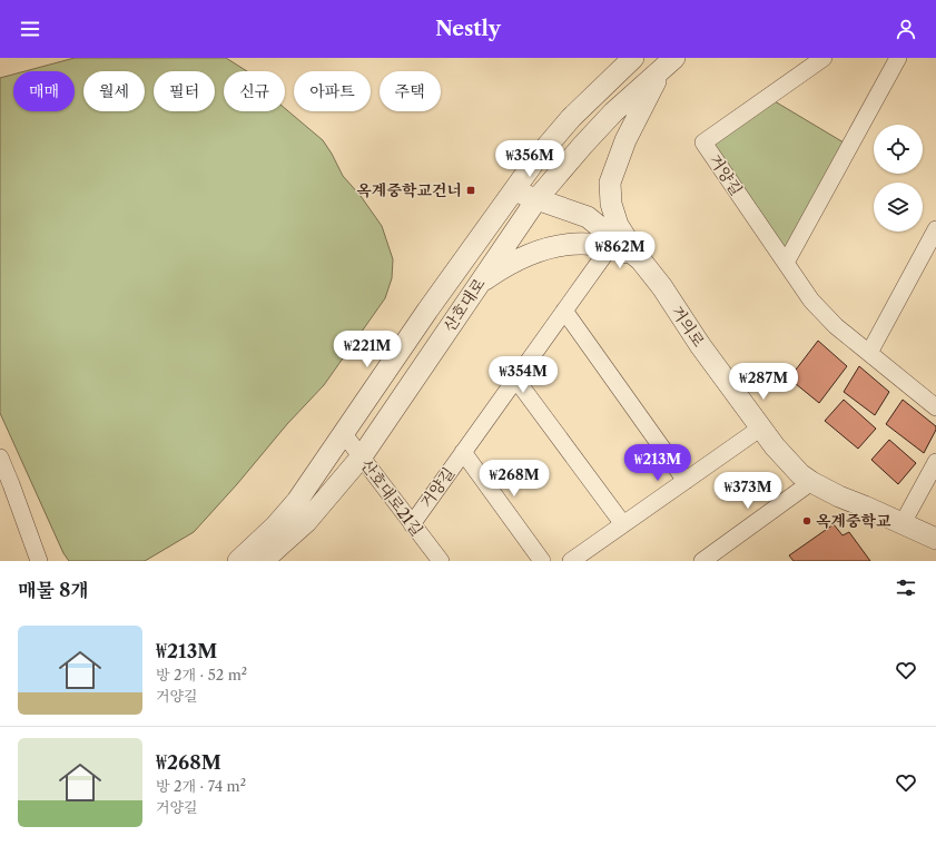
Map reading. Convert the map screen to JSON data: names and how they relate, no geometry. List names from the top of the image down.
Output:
{
  "streets": {
    "street": [
      "거양길",
      "산호대로",
      "거의로",
      "산호대로21길"
    ]
  },
  "crossings": [
    ["거양길", "산호대로21길"],
    ["산호대로", "거의로"],
    ["산호대로", "산호대로21길"]
  ],
  "places": {
    "transit": ["옥계중학교건너"],
    "other": ["옥계중학교"]
  },
  "page": {
    "header": "Nestly",
    "chip": [
      "매매",
      "월세",
      "필터",
      "신규",
      "아파트",
      "주택"
    ],
    "price": [
      "₩356M",
      "₩862M",
      "₩221M",
      "₩354M",
      "₩287M",
      "₩213M",
      "₩268M",
      "₩373M"
    ],
    "heading": "매물 8개",
    "list": [
      {
        "name": "₩213M",
        "note": "방 2개 · 52 m² · 거양길"
      },
      {
        "name": "₩268M",
        "note": "방 2개 · 74 m² · 거양길"
      }
    ]
  }
}
